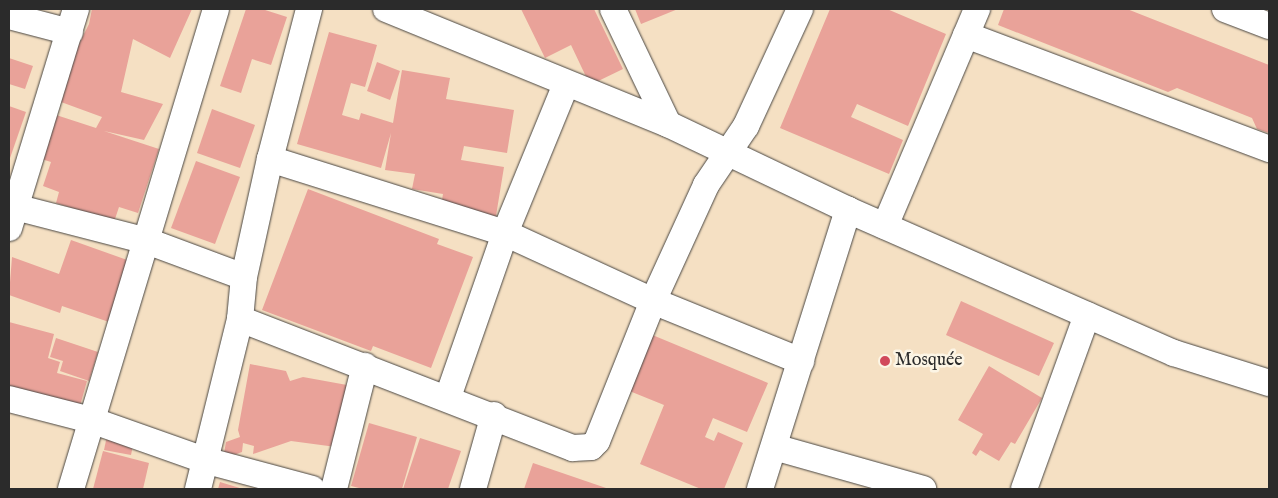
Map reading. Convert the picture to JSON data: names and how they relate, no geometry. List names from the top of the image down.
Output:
{
  "places": ["Mosquée"]
}
